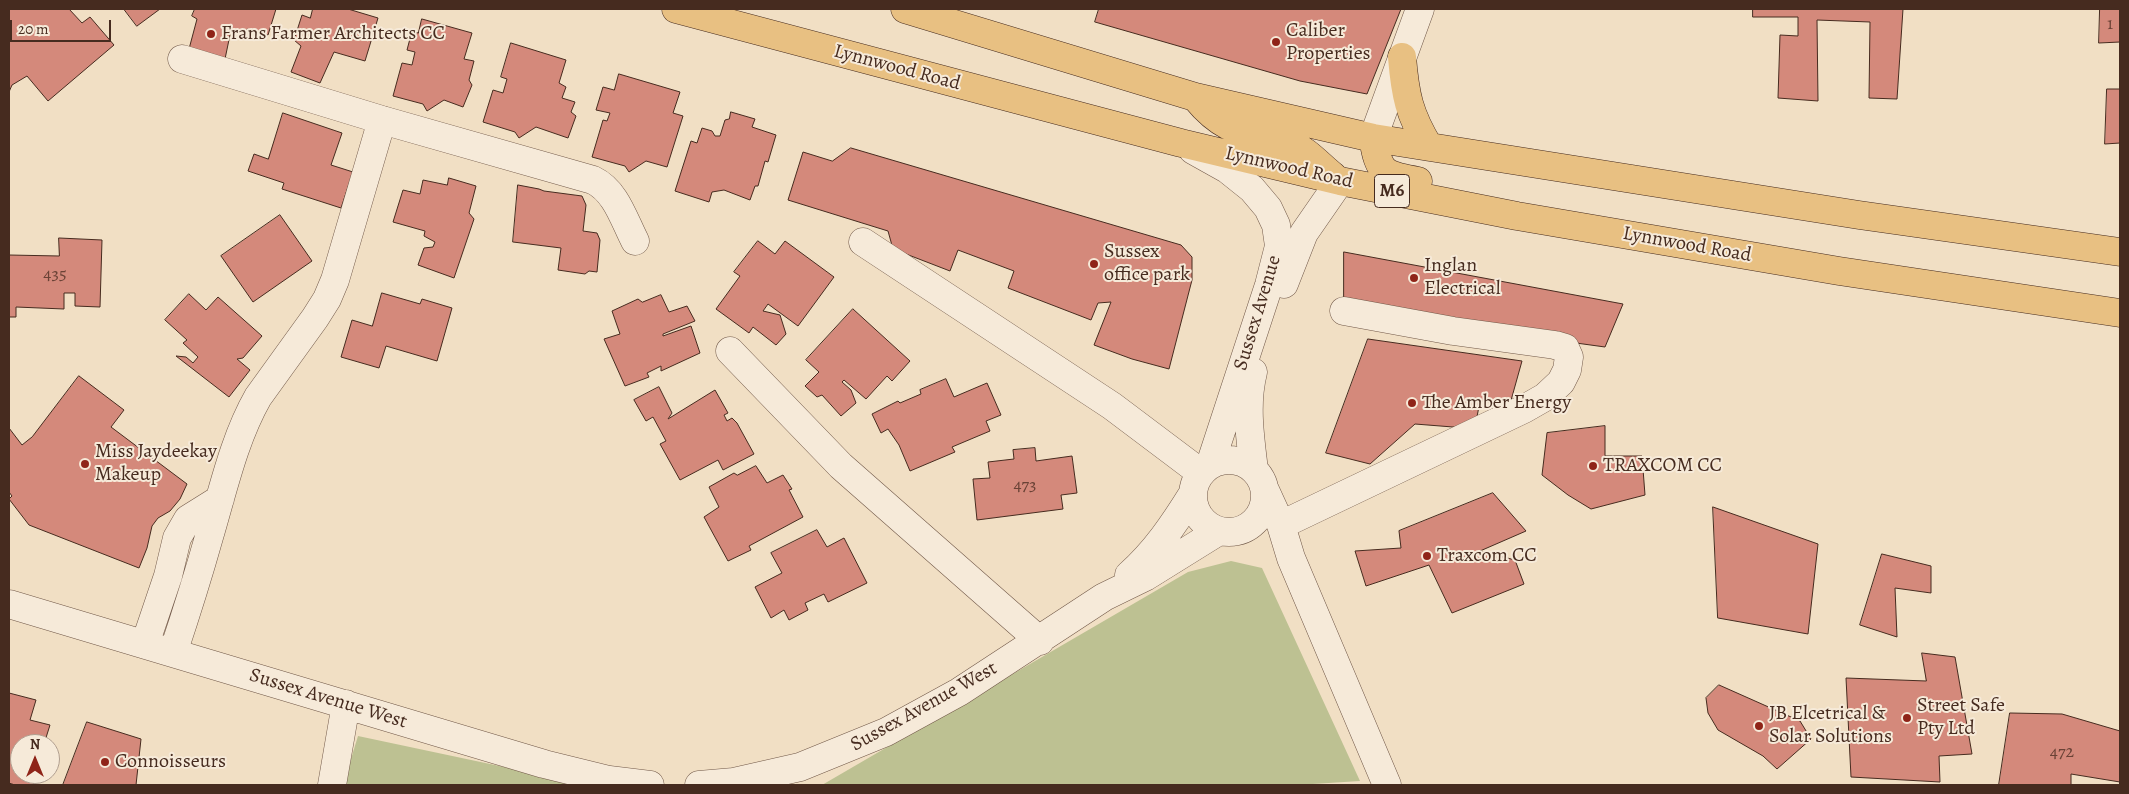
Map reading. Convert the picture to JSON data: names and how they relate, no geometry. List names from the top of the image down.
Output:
{
  "streets": {
    "main road": ["Lynnwood Road", "M6"],
    "street": ["Sussex Avenue", "Sussex Avenue West"]
  },
  "crossings": [
    ["Lynnwood Road", "Sussex Avenue"],
    ["Sussex Avenue", "Sussex Avenue West"]
  ],
  "places": [
    "Frans Farmer Architects CC",
    "Caliber Properties",
    "Sussex office park",
    "Inglan Electrical",
    "The Amber Energy",
    "Miss Jaydeekay Makeup",
    "TRAXCOM CC",
    "Traxcom CC",
    "Street Safe Pty Ltd",
    "JB Elcetrical & Solar Solutions",
    "Connoisseurs"
  ],
  "house_numbers": [
    "1",
    "435",
    "473",
    "472"
  ],
  "scale_bar": "20 m",
  "north": "top"
}
